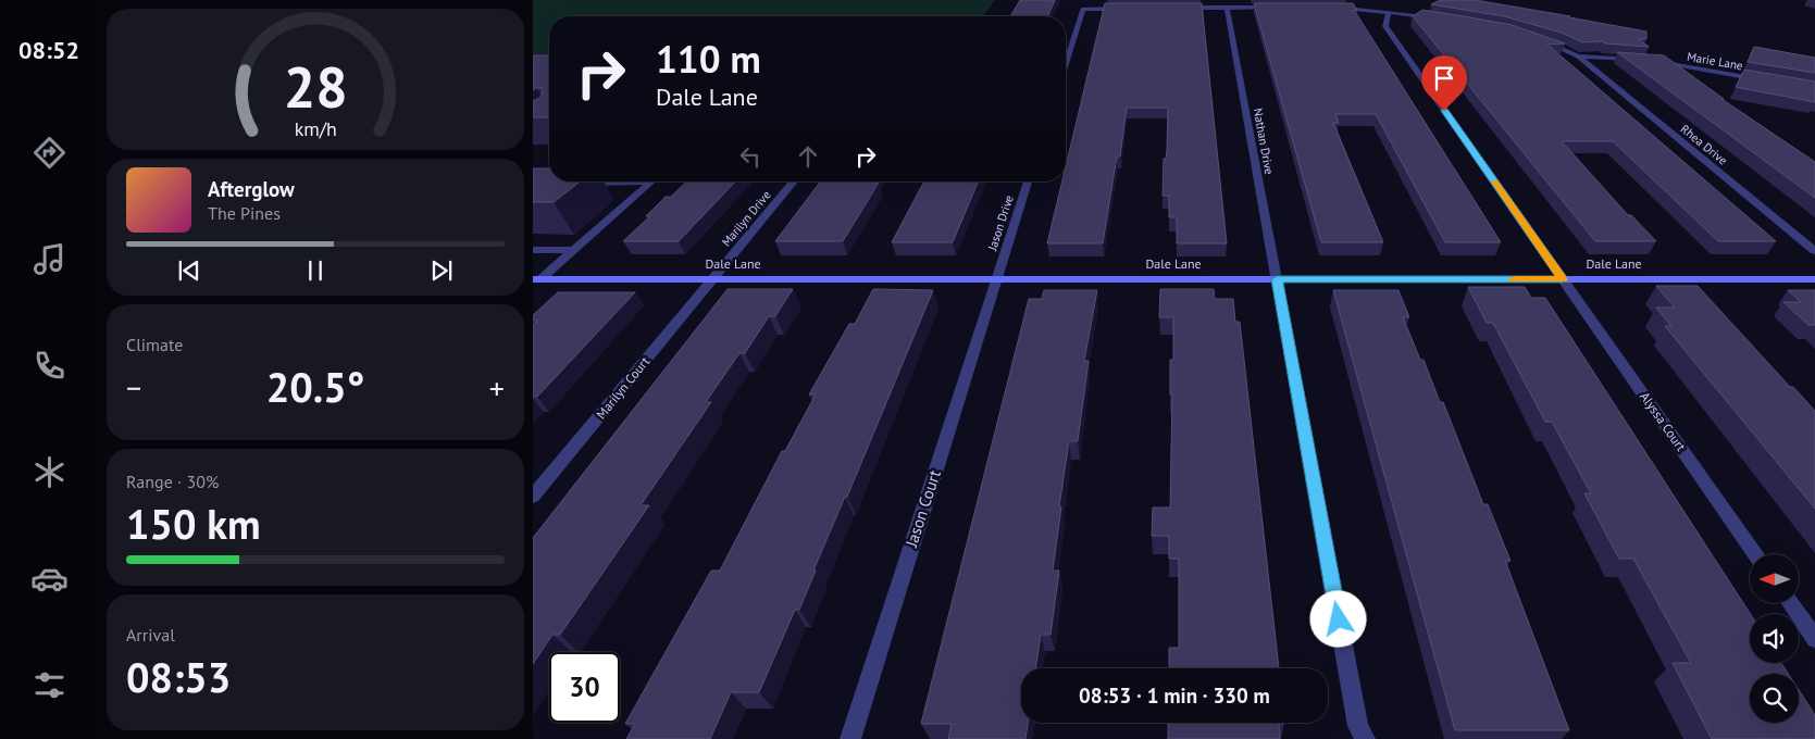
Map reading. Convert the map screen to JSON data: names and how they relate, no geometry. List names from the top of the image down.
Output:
{
  "streets": {
    "street": [
      "Marie Lane",
      "Nathan Drive",
      "Rhea Drive",
      "Marilyn Drive",
      "Jason Drive",
      "Dale Lane",
      "Marilyn Court",
      "Alyssa Court",
      "Jason Court"
    ]
  },
  "crossings": [
    ["Nathan Drive", "Dale Lane"],
    ["Marilyn Drive", "Dale Lane"],
    ["Marilyn Drive", "Marilyn Court"],
    ["Jason Drive", "Dale Lane"],
    ["Jason Drive", "Jason Court"],
    ["Dale Lane", "Marilyn Court"],
    ["Dale Lane", "Alyssa Court"],
    ["Dale Lane", "Jason Court"]
  ],
  "north": "left",
  "page": {
    "tabs": "08:52",
    "turn": ["110 m", "Dale Lane"],
    "song": ["Afterglow", "The Pines"],
    "tile": [
      "Climate",
      ["Range · 30%", "150 km"],
      ["Arrival", "08:53"]
    ],
    "heat": ["−", "20.5°", "+"],
    "limit": "30",
    "trip": "08:53 · 1 min · 330 m",
    "gauge": ["28", "km/h"]
  }
}
